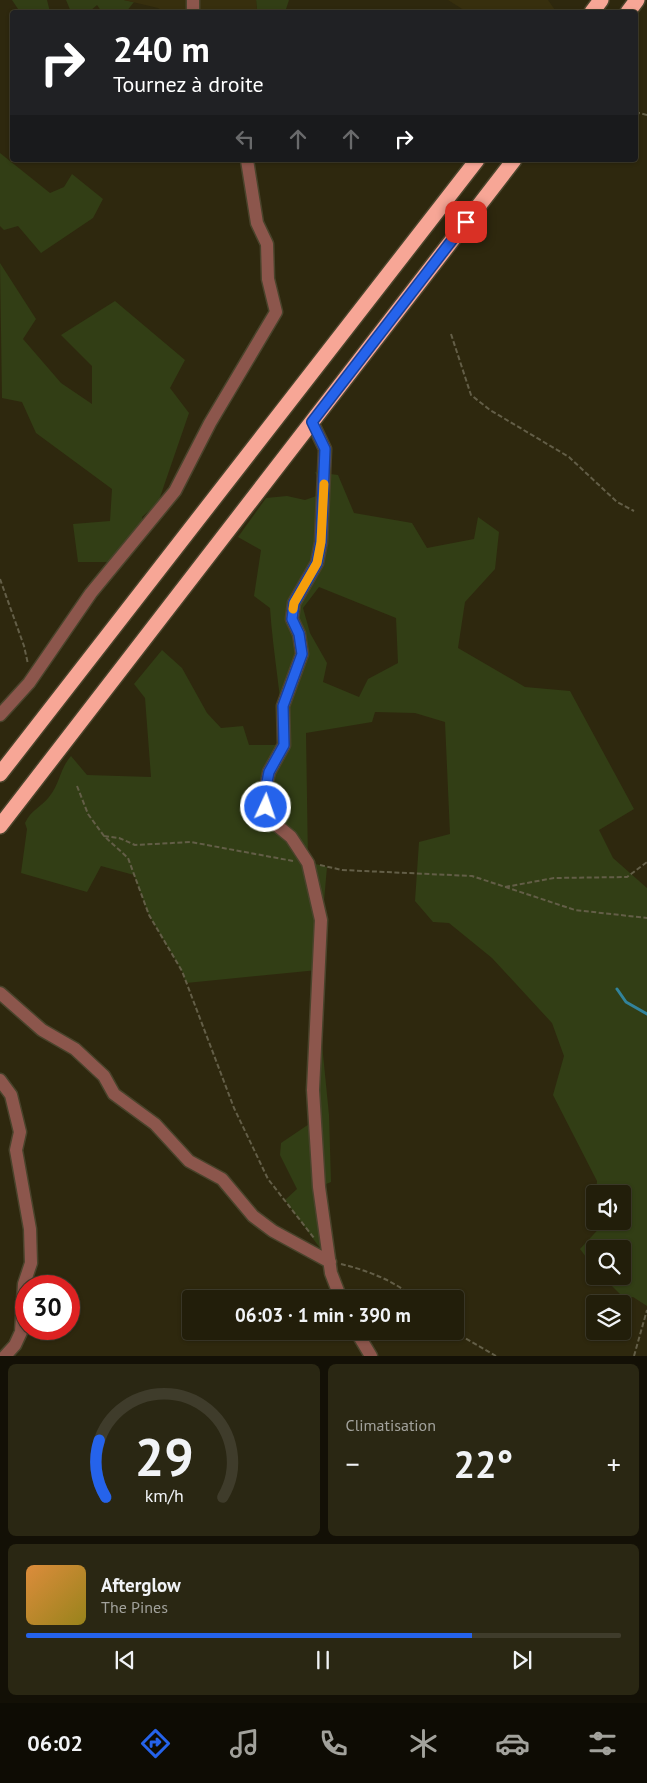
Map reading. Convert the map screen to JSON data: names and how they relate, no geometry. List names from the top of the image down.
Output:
{
  "page": {
    "turn": ["240 m", "Tournez à droite"],
    "limit": "30",
    "trip": "06:03 · 1 min · 390 m",
    "tile": "Climatisation",
    "heat": ["−", "22°", "+"],
    "song": ["Afterglow", "The Pines"],
    "tabs": "06:02",
    "gauge": ["29", "km/h"]
  }
}
